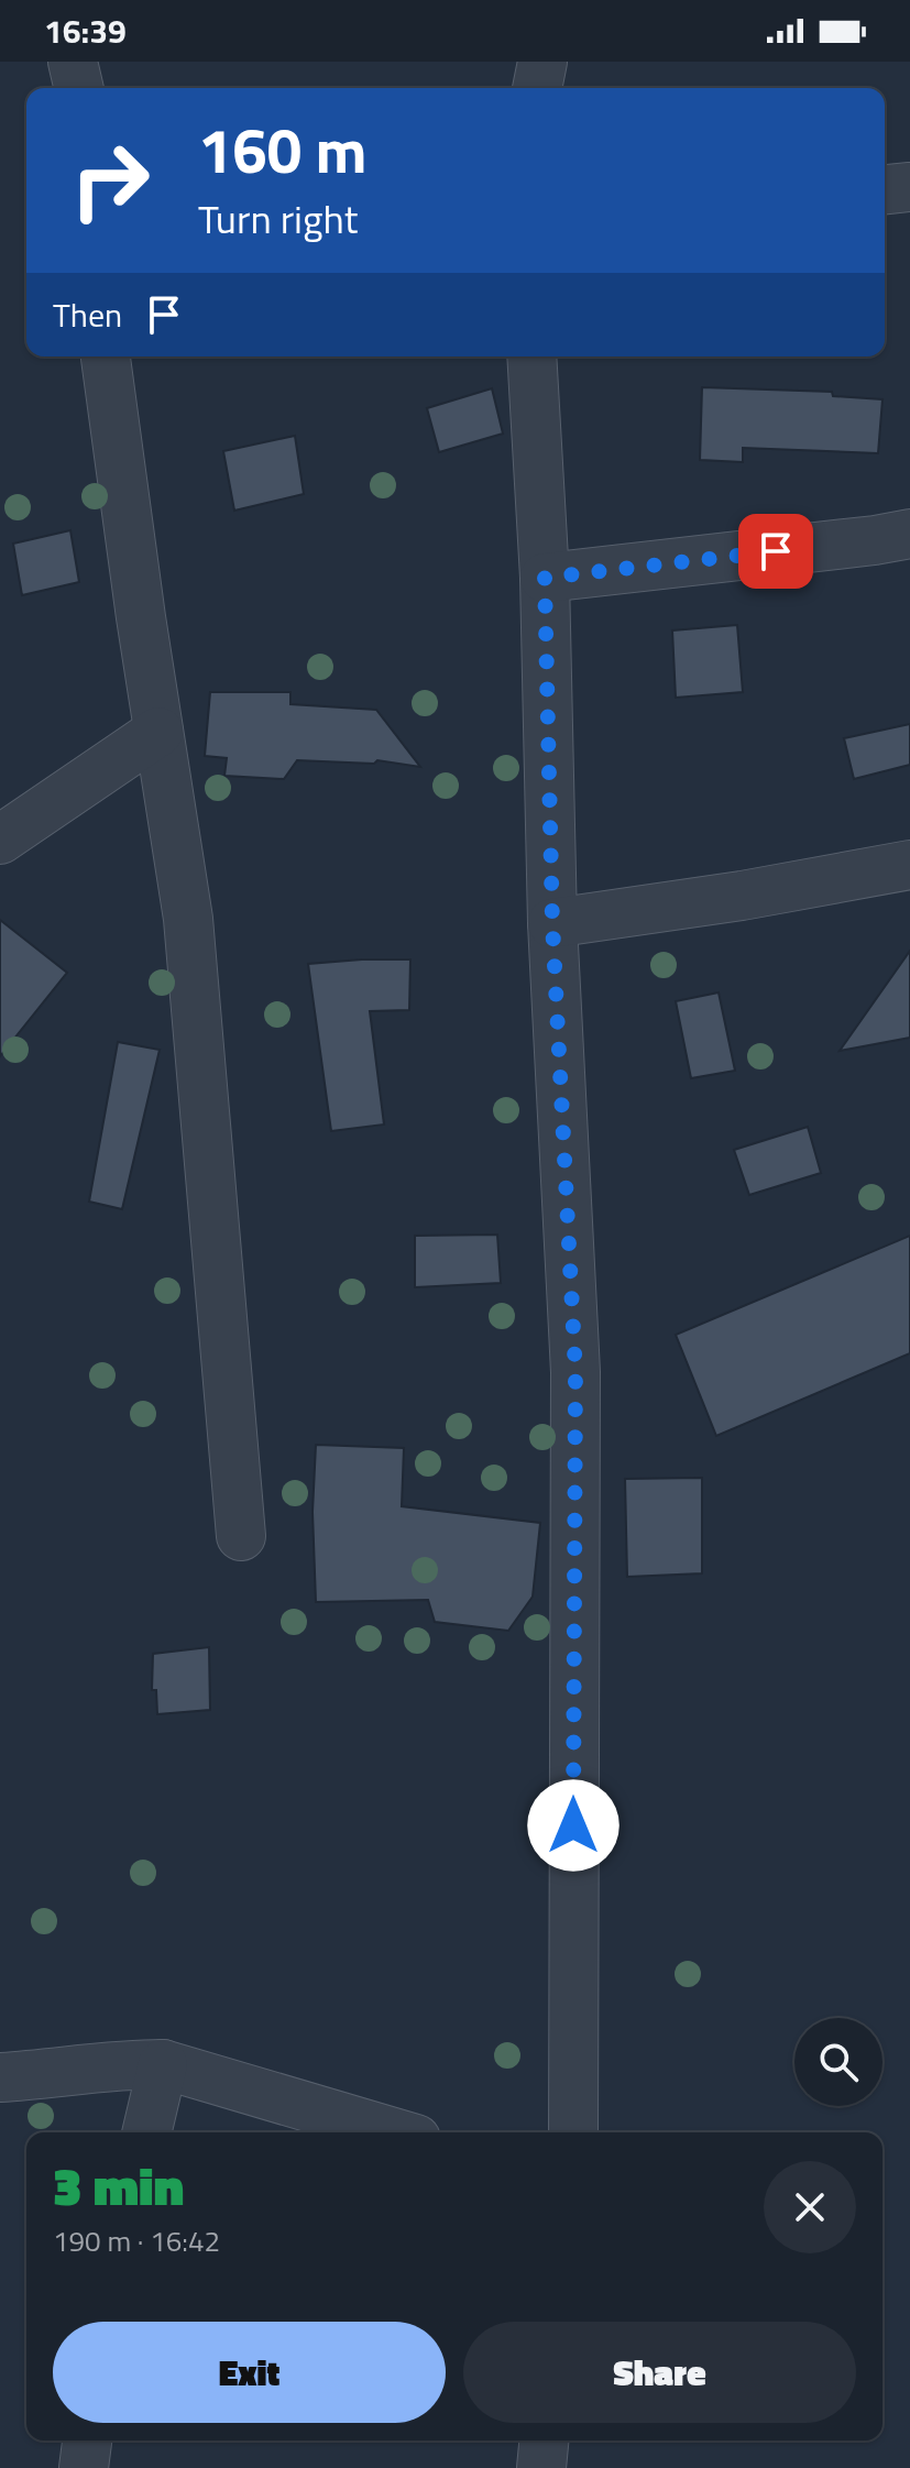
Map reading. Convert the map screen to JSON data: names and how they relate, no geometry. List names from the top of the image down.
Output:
{
  "page": {
    "status": "16:39",
    "turn": ["160 m", "Turn right"],
    "then": "Then",
    "heading": ["3 min", "190 m · 16:42"],
    "buttons": ["Exit", "Share"]
  }
}
